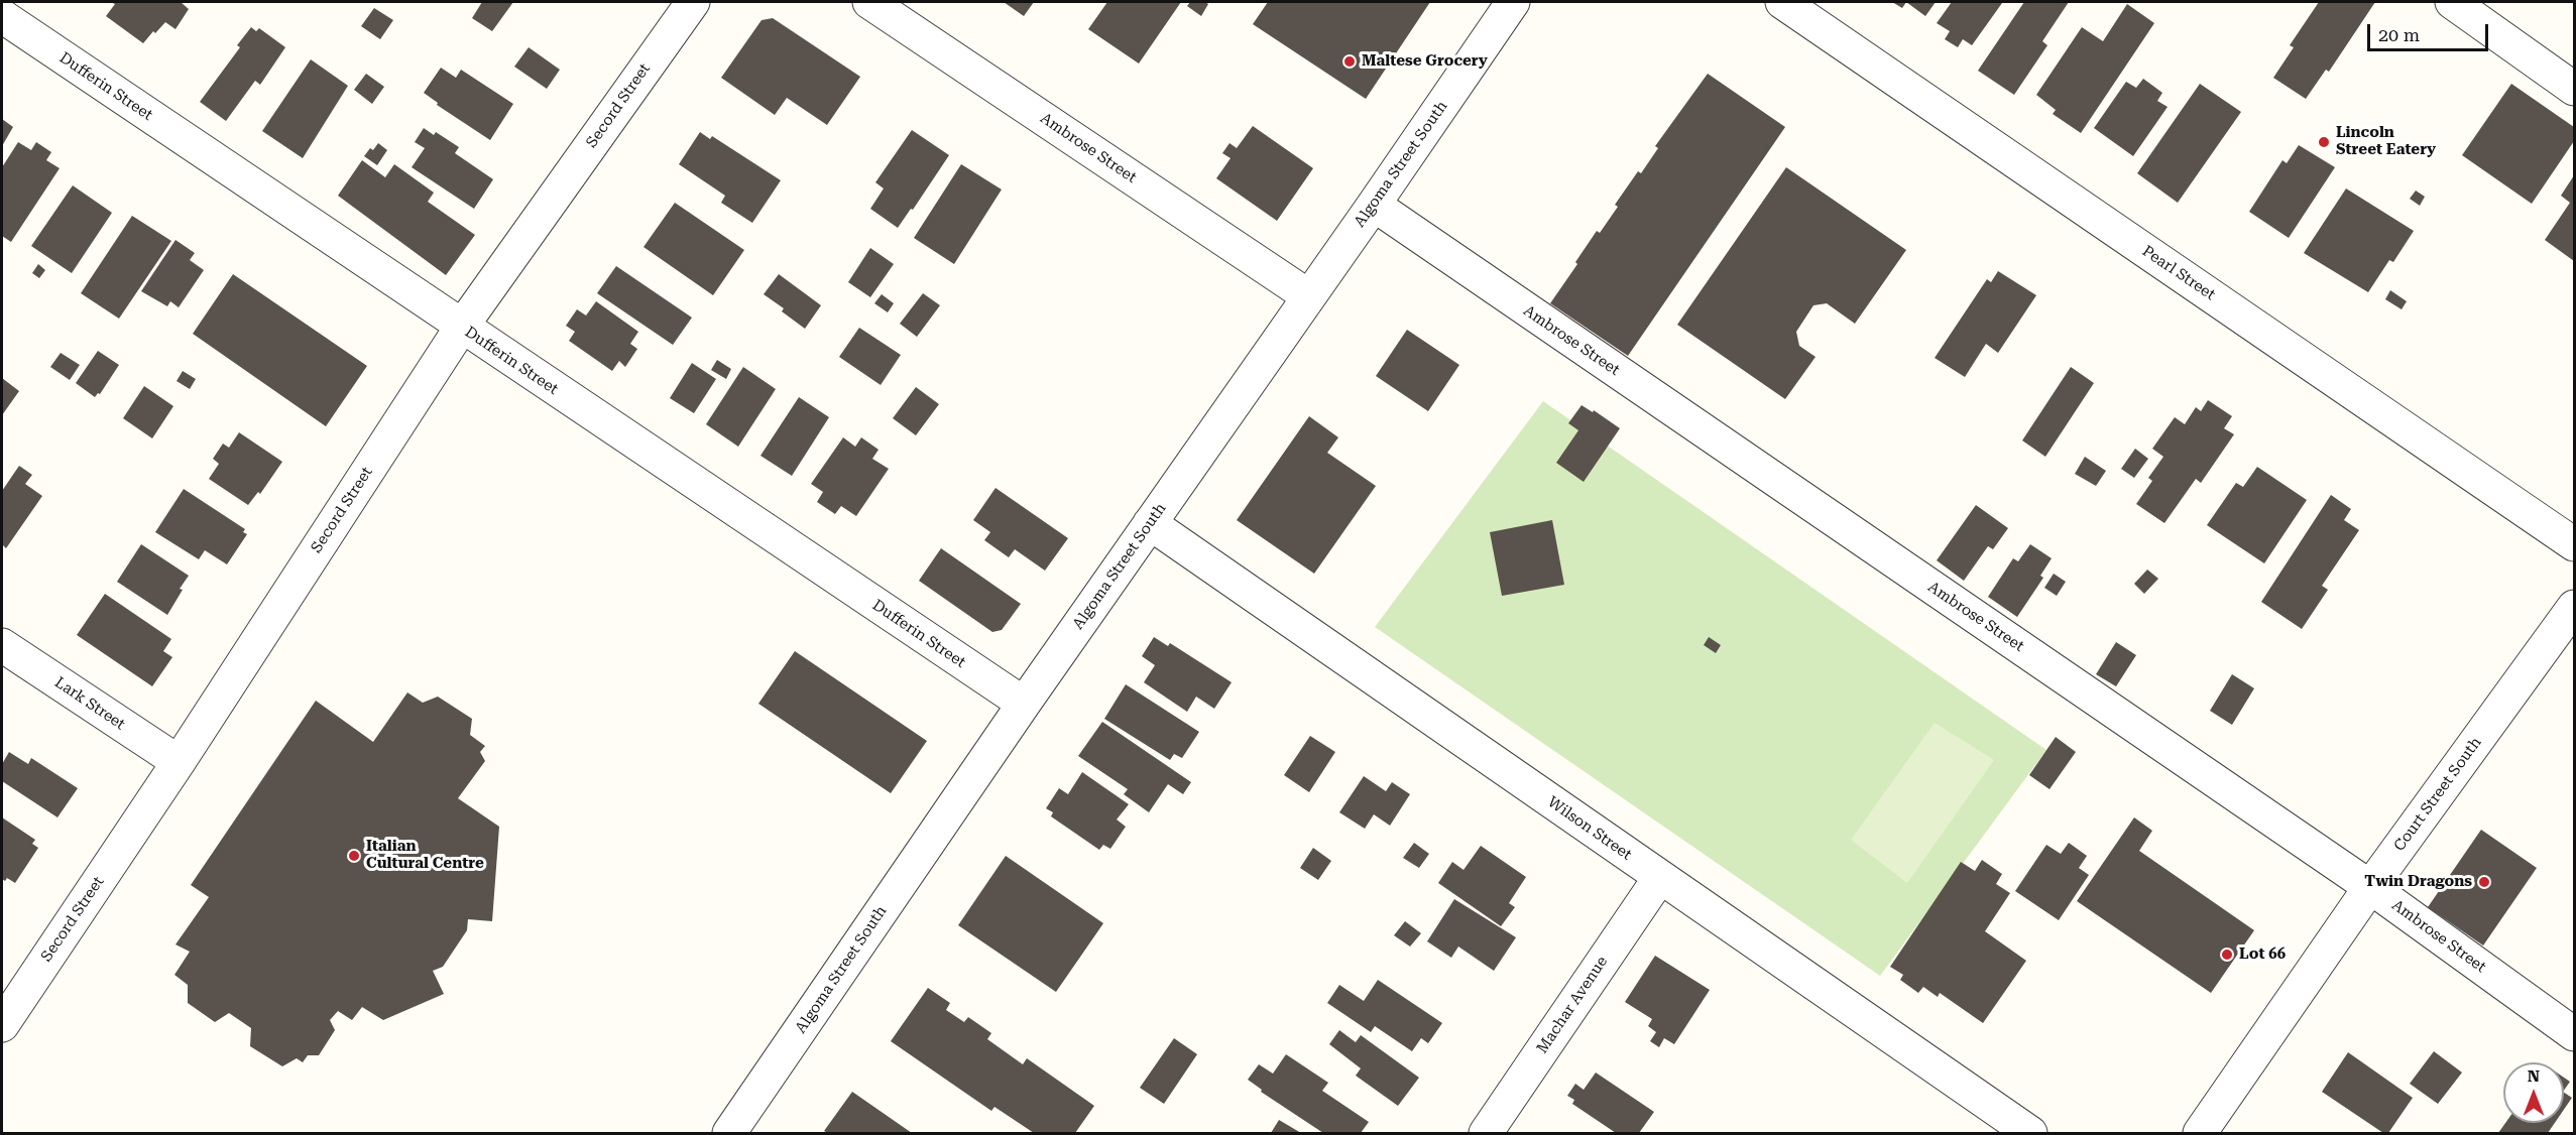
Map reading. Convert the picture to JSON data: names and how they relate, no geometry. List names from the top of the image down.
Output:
{
  "streets": {
    "street": [
      "Dufferin Street",
      "Secord Street",
      "Ambrose Street",
      "Algoma Street South",
      "Pearl Street",
      "Lark Street",
      "Court Street South",
      "Wilson Street",
      "Machar Avenue"
    ]
  },
  "crossings": [
    ["Dufferin Street", "Secord Street"],
    ["Dufferin Street", "Algoma Street South"],
    ["Secord Street", "Lark Street"],
    ["Ambrose Street", "Algoma Street South"],
    ["Ambrose Street", "Court Street South"],
    ["Algoma Street South", "Wilson Street"],
    ["Wilson Street", "Machar Avenue"]
  ],
  "places": [
    "Maltese Grocery",
    "Lincoln Street Eatery",
    "Italian Cultural Centre",
    "Twin Dragons",
    "Lot 66"
  ],
  "scale_bar": "20 m",
  "north": "top"
}
